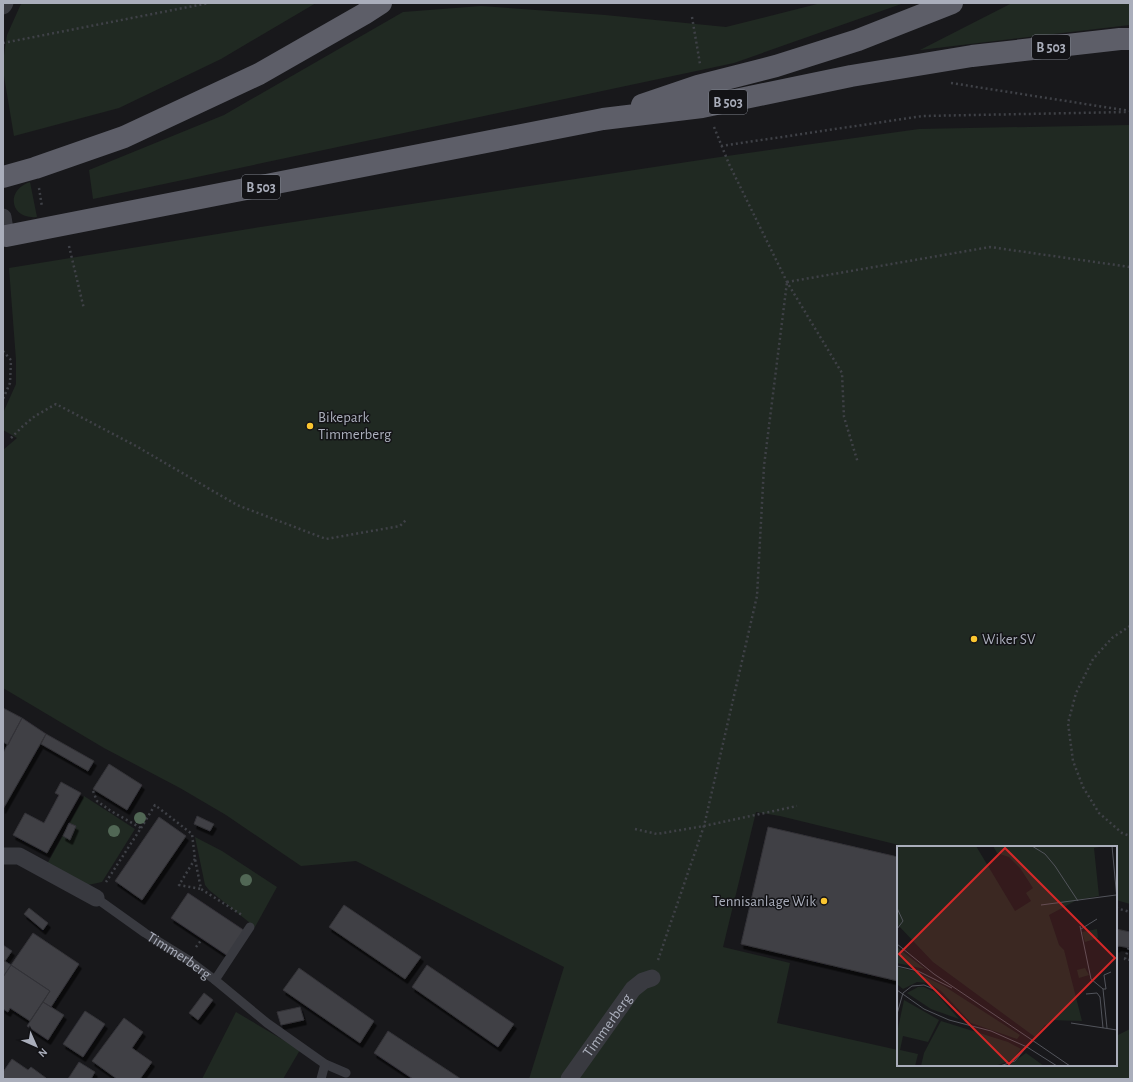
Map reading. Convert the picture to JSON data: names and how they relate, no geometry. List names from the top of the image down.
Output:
{
  "streets": {
    "highway": ["B 503"],
    "street": ["Timmerberg"]
  },
  "places": ["Bikepark Timmerberg", "Wiker SV", "Tennisanlage Wik"],
  "north": "bottom right"
}
